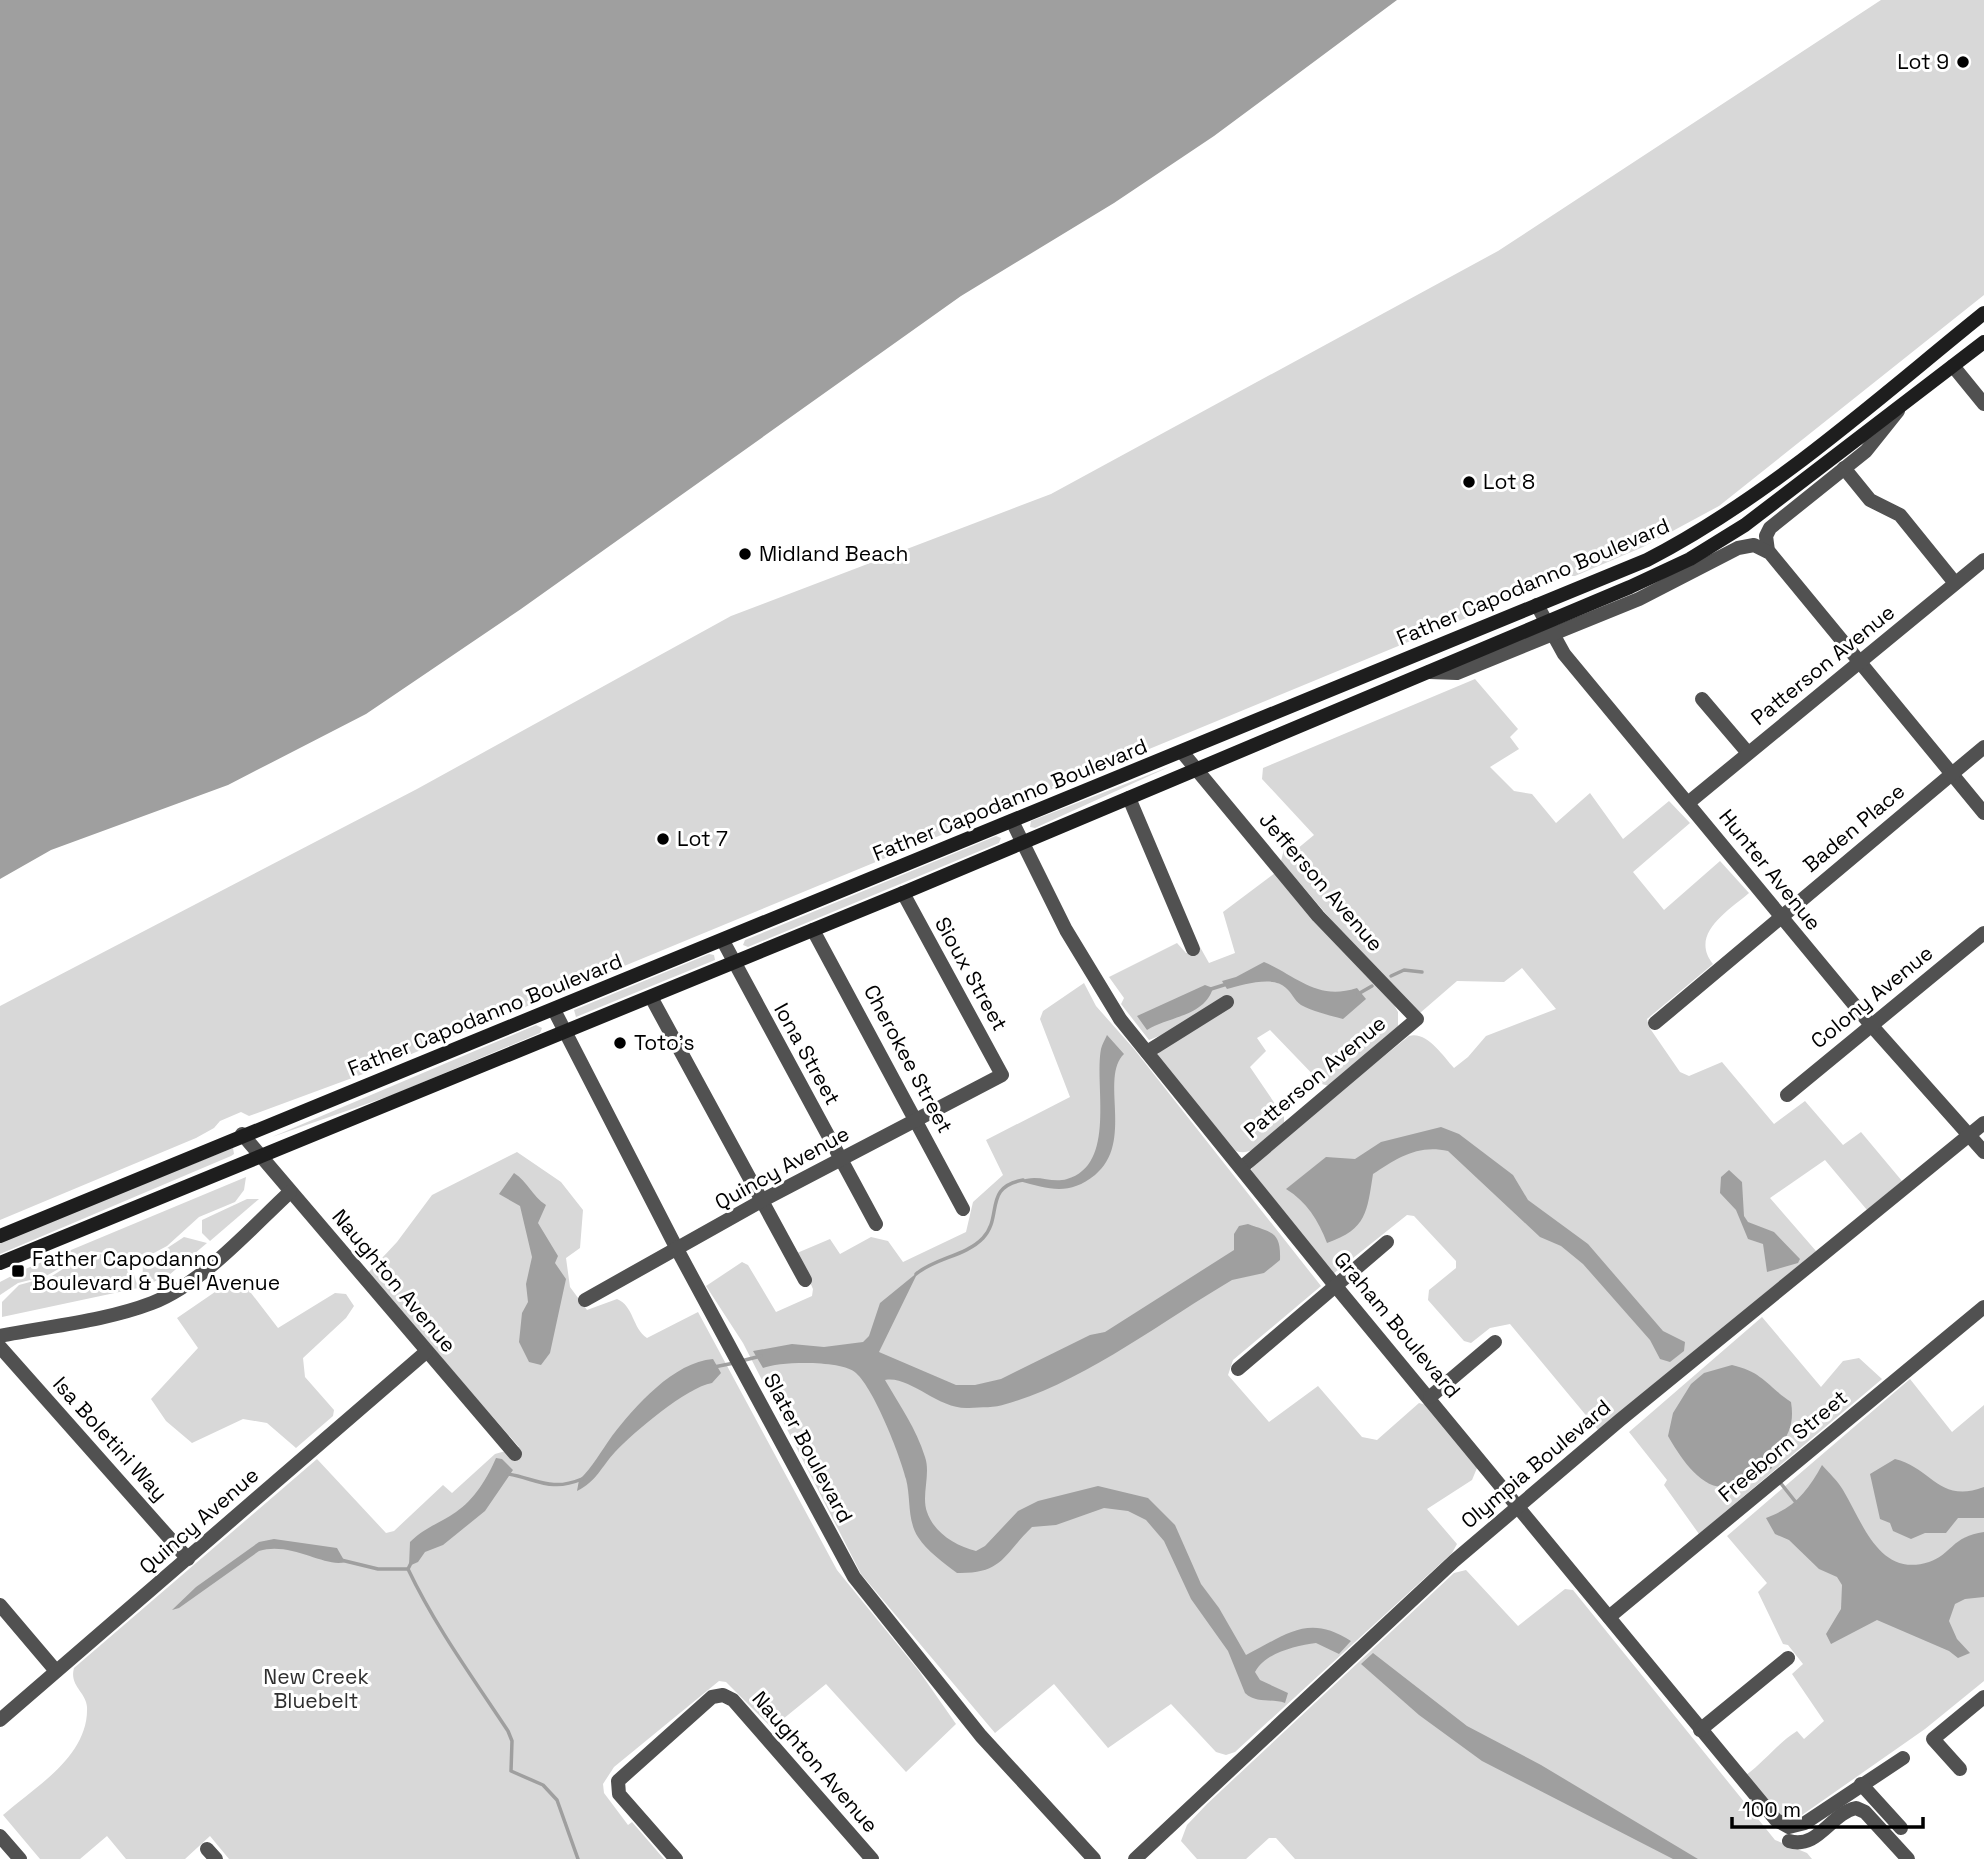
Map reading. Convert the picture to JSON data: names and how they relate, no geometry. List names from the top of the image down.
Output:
{
  "streets": {
    "main road": ["Father Capodanno Boulevard"],
    "street": [
      "Patterson Avenue",
      "Baden Place",
      "Hunter Avenue",
      "Jefferson Avenue",
      "Sioux Street",
      "Colony Avenue",
      "Iona Street",
      "Cherokee Street",
      "Quincy Avenue",
      "Naughton Avenue",
      "Graham Boulevard",
      "Isa Boletini Way",
      "Freeborn Street",
      "Slater Boulevard",
      "Olympia Boulevard"
    ]
  },
  "crossings": [
    ["Father Capodanno Boulevard", "Hunter Avenue"],
    ["Father Capodanno Boulevard", "Jefferson Avenue"],
    ["Father Capodanno Boulevard", "Sioux Street"],
    ["Father Capodanno Boulevard", "Iona Street"],
    ["Father Capodanno Boulevard", "Cherokee Street"],
    ["Father Capodanno Boulevard", "Naughton Avenue"],
    ["Father Capodanno Boulevard", "Graham Boulevard"],
    ["Father Capodanno Boulevard", "Slater Boulevard"],
    ["Patterson Avenue", "Hunter Avenue"],
    ["Patterson Avenue", "Jefferson Avenue"],
    ["Patterson Avenue", "Graham Boulevard"],
    ["Baden Place", "Hunter Avenue"],
    ["Hunter Avenue", "Colony Avenue"],
    ["Hunter Avenue", "Olympia Boulevard"],
    ["Sioux Street", "Quincy Avenue"],
    ["Iona Street", "Quincy Avenue"],
    ["Cherokee Street", "Quincy Avenue"],
    ["Quincy Avenue", "Naughton Avenue"],
    ["Quincy Avenue", "Isa Boletini Way"],
    ["Quincy Avenue", "Slater Boulevard"],
    ["Graham Boulevard", "Freeborn Street"],
    ["Graham Boulevard", "Olympia Boulevard"]
  ],
  "parks": ["New Creek Bluebelt"],
  "places": {
    "other": [
      "Lot 9",
      "Lot 8",
      "Midland Beach",
      "Lot 7",
      "Toto's"
    ],
    "transit": ["Father Capodanno Boulevard & Buel Avenue"]
  },
  "scale_bar": "100 m"
}
